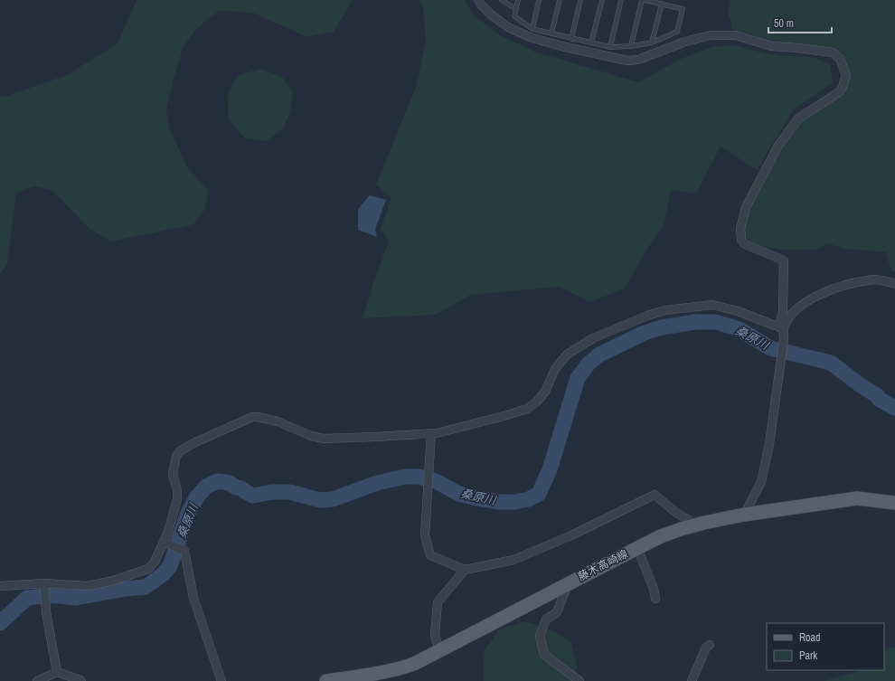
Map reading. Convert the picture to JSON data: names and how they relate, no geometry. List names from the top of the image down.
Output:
{
  "streets": {
    "main road": ["藤木高崎線"]
  },
  "water": ["桑原川"],
  "legend": ["Road", "Park"],
  "scale_bar": "50 m"
}
